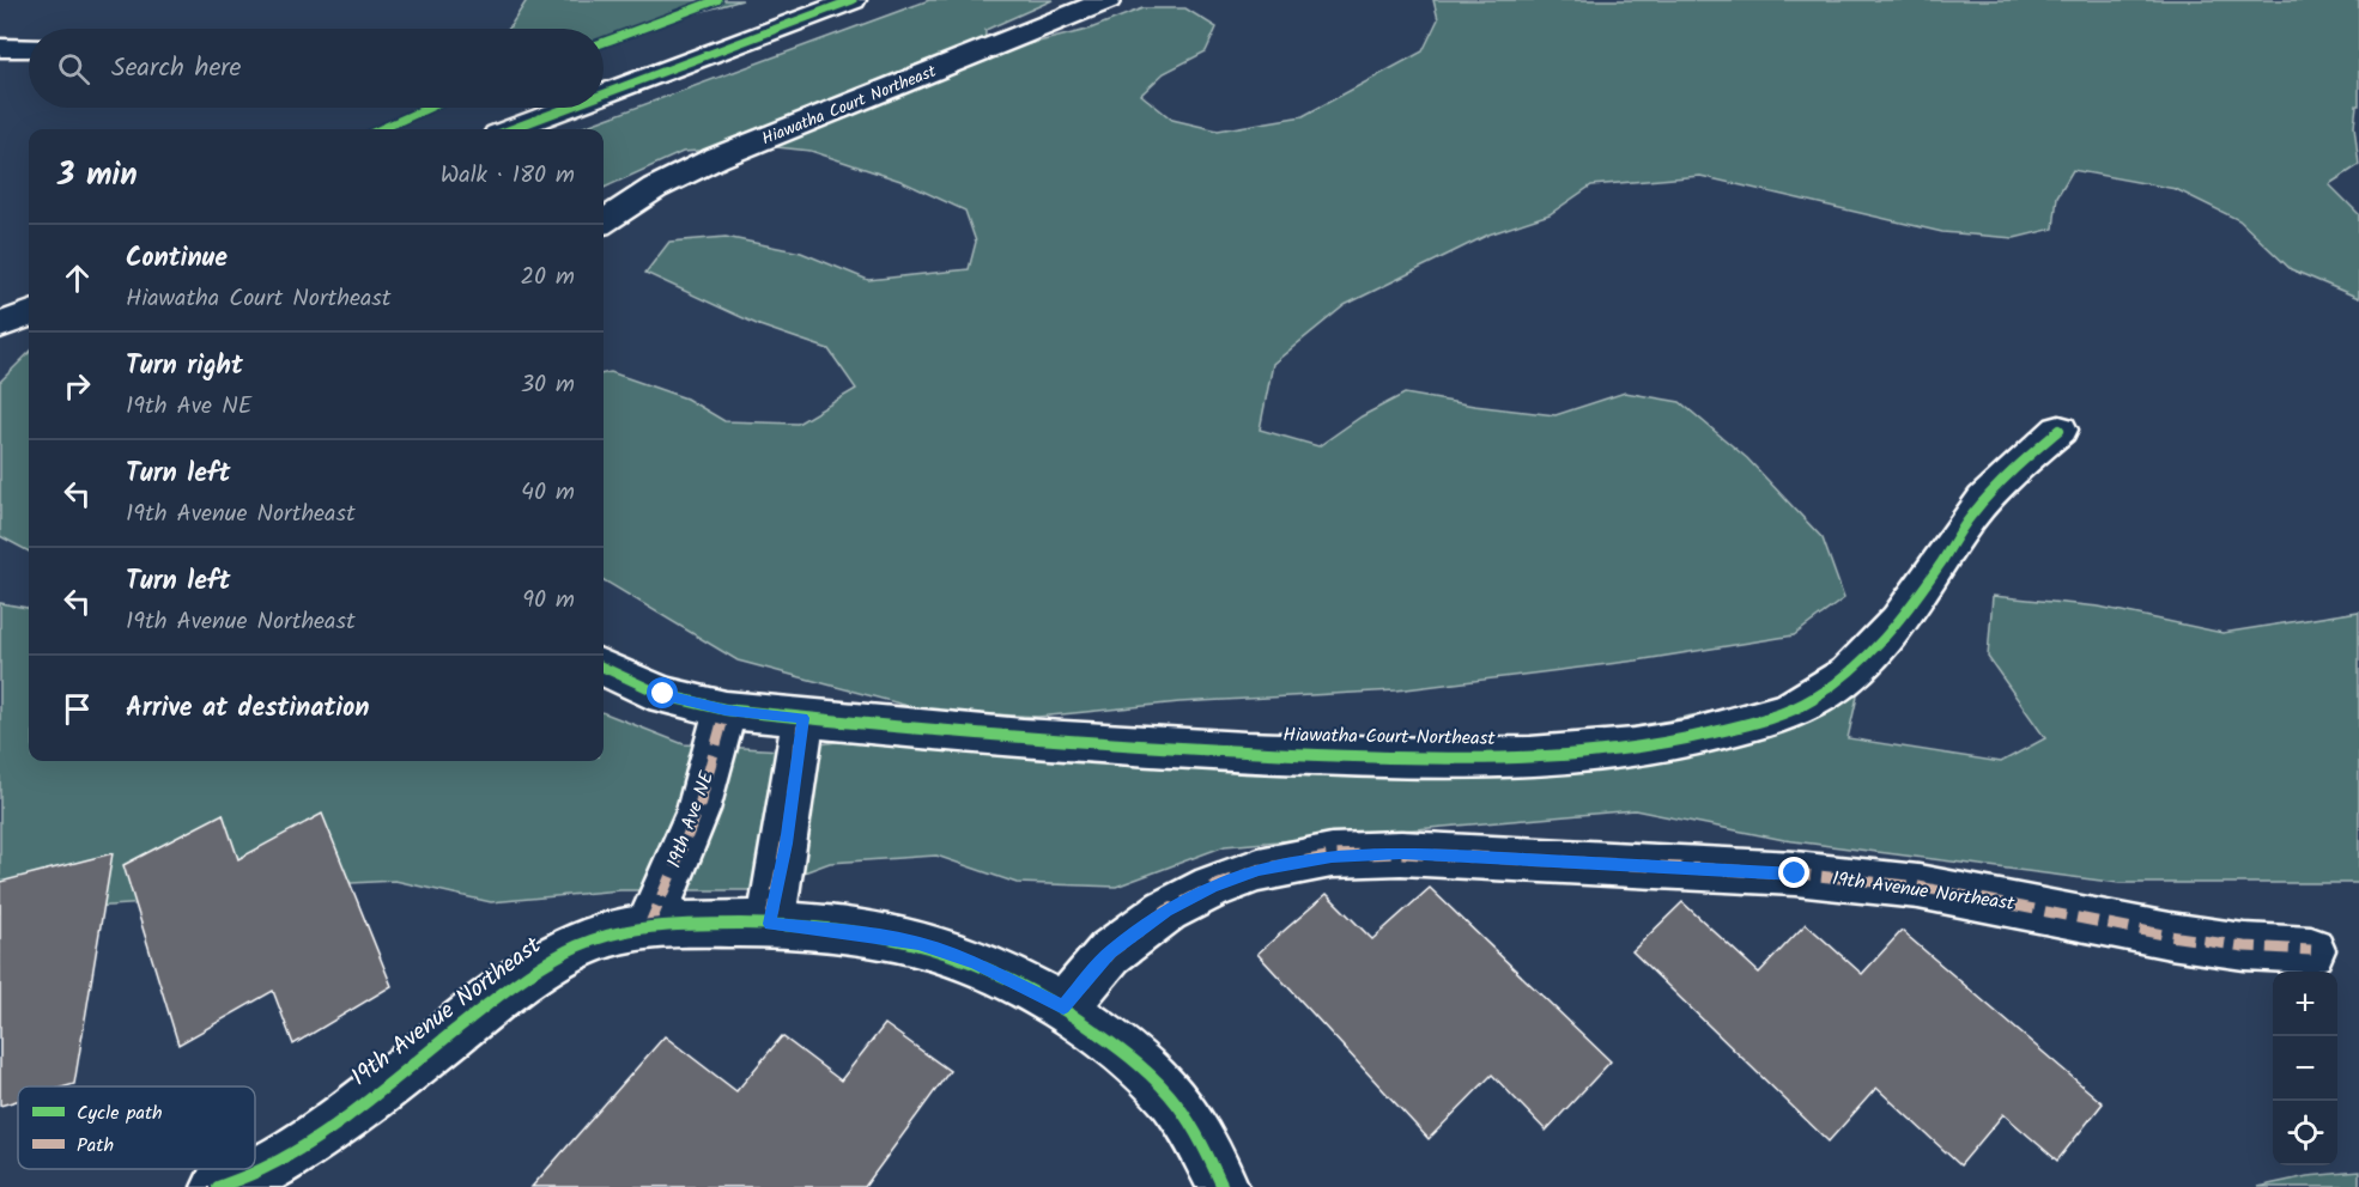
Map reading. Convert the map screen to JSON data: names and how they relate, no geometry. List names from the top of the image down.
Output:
{
  "streets": {
    "street": ["Hiawatha Court Northeast", "19th Ave NE", "19th Avenue Northeast"]
  },
  "crossings": [
    ["Hiawatha Court Northeast", "19th Ave NE"],
    ["19th Ave NE", "19th Avenue Northeast"]
  ],
  "legend": ["Cycle path", "Path"],
  "page": {
    "search": "Search here",
    "heading": ["3 min", "Walk · 180 m"],
    "list": [
      ["Continue", "Hiawatha Court Northeast", "20 m"],
      ["Turn right", "19th Ave NE", "30 m"],
      ["Turn left", "19th Avenue Northeast", "40 m"],
      ["Turn left", "19th Avenue Northeast", "90 m"],
      "Arrive at destination"
    ],
    "map_buttons": ["+", "−"]
  }
}
